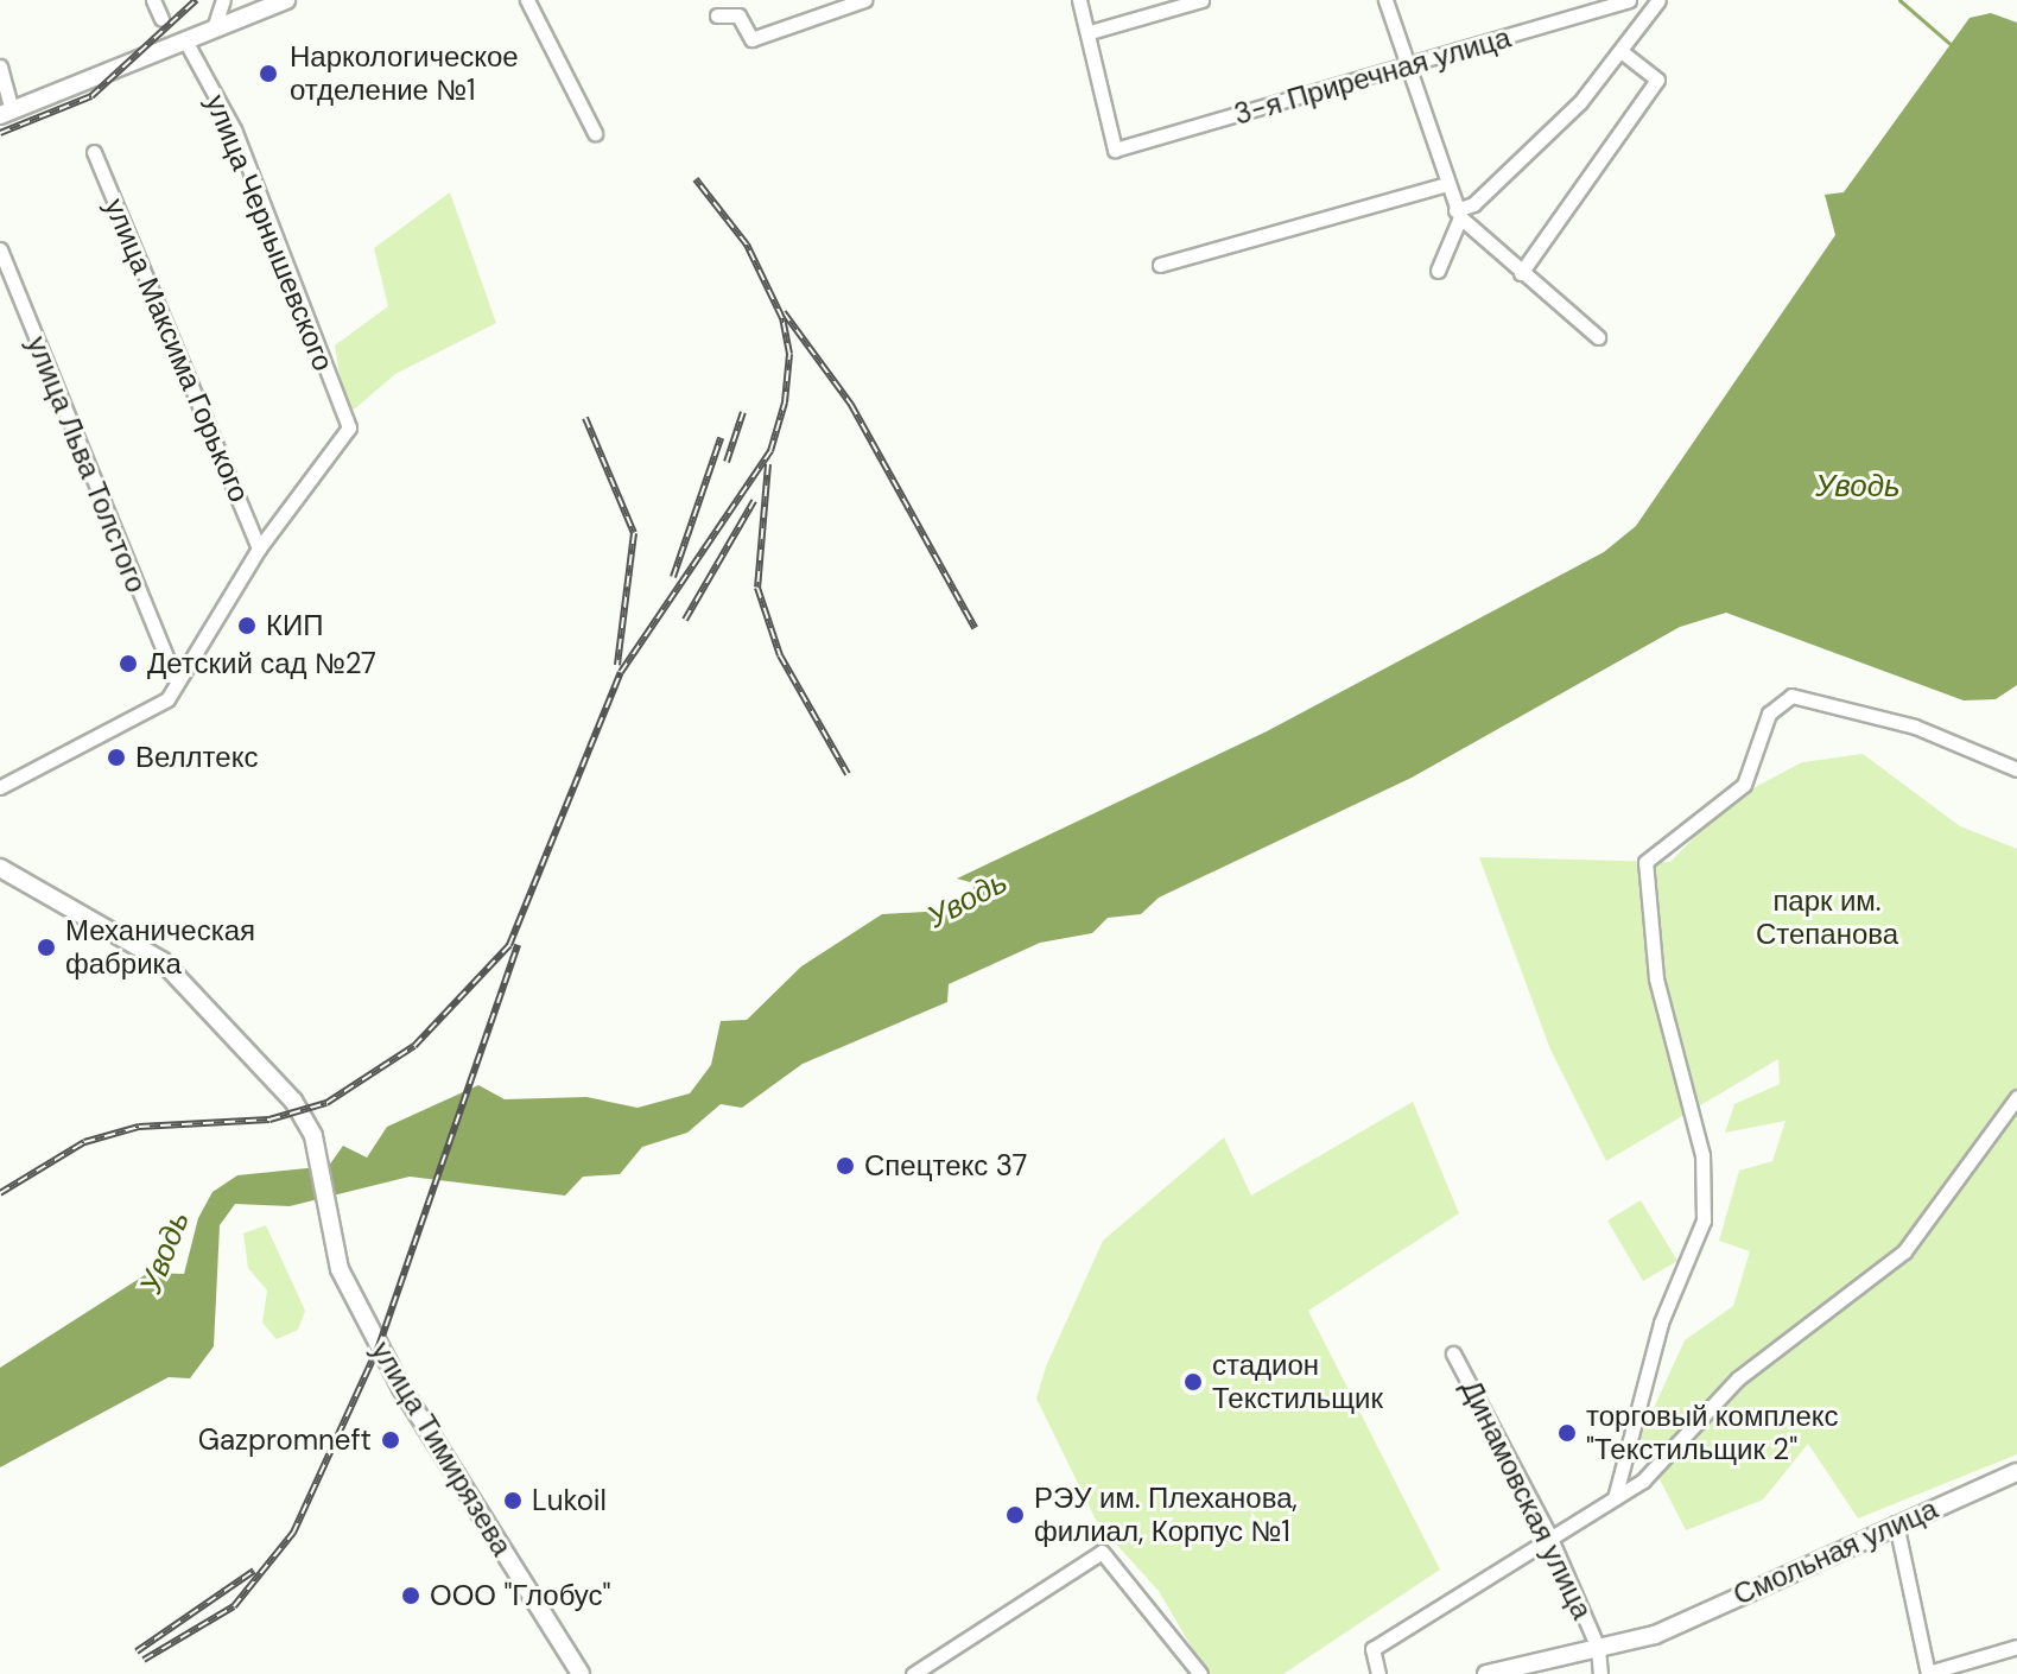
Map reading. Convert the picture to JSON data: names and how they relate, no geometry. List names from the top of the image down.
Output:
{
  "streets": {
    "main road": ["улица Тимирязева", "Смольная улица"],
    "street": [
      "3-я Приречная улица",
      "улица Чернышевского",
      "улица Максима Горького",
      "улица Льва Толстого",
      "Динамовская улица"
    ]
  },
  "crossings": [
    ["улица Чернышевского", "улица Максима Горького"],
    ["Динамовская улица", "Смольная улица"]
  ],
  "water": ["Уводь"],
  "parks": ["парк им. Степанова"],
  "places": [
    "Наркологическое отделение №1",
    "КИП",
    "Детский сад №27",
    "Веллтекс",
    "Механическая фабрика",
    "Спецтекс 37",
    "стадион Текстильщик",
    "торговый комплекс \"Текстильщик 2\"",
    "Gazpromneft",
    "Lukoil",
    "РЭУ им. Плеханова, филиал, Корпус №1",
    "ООО \"Глобус\""
  ]
}
